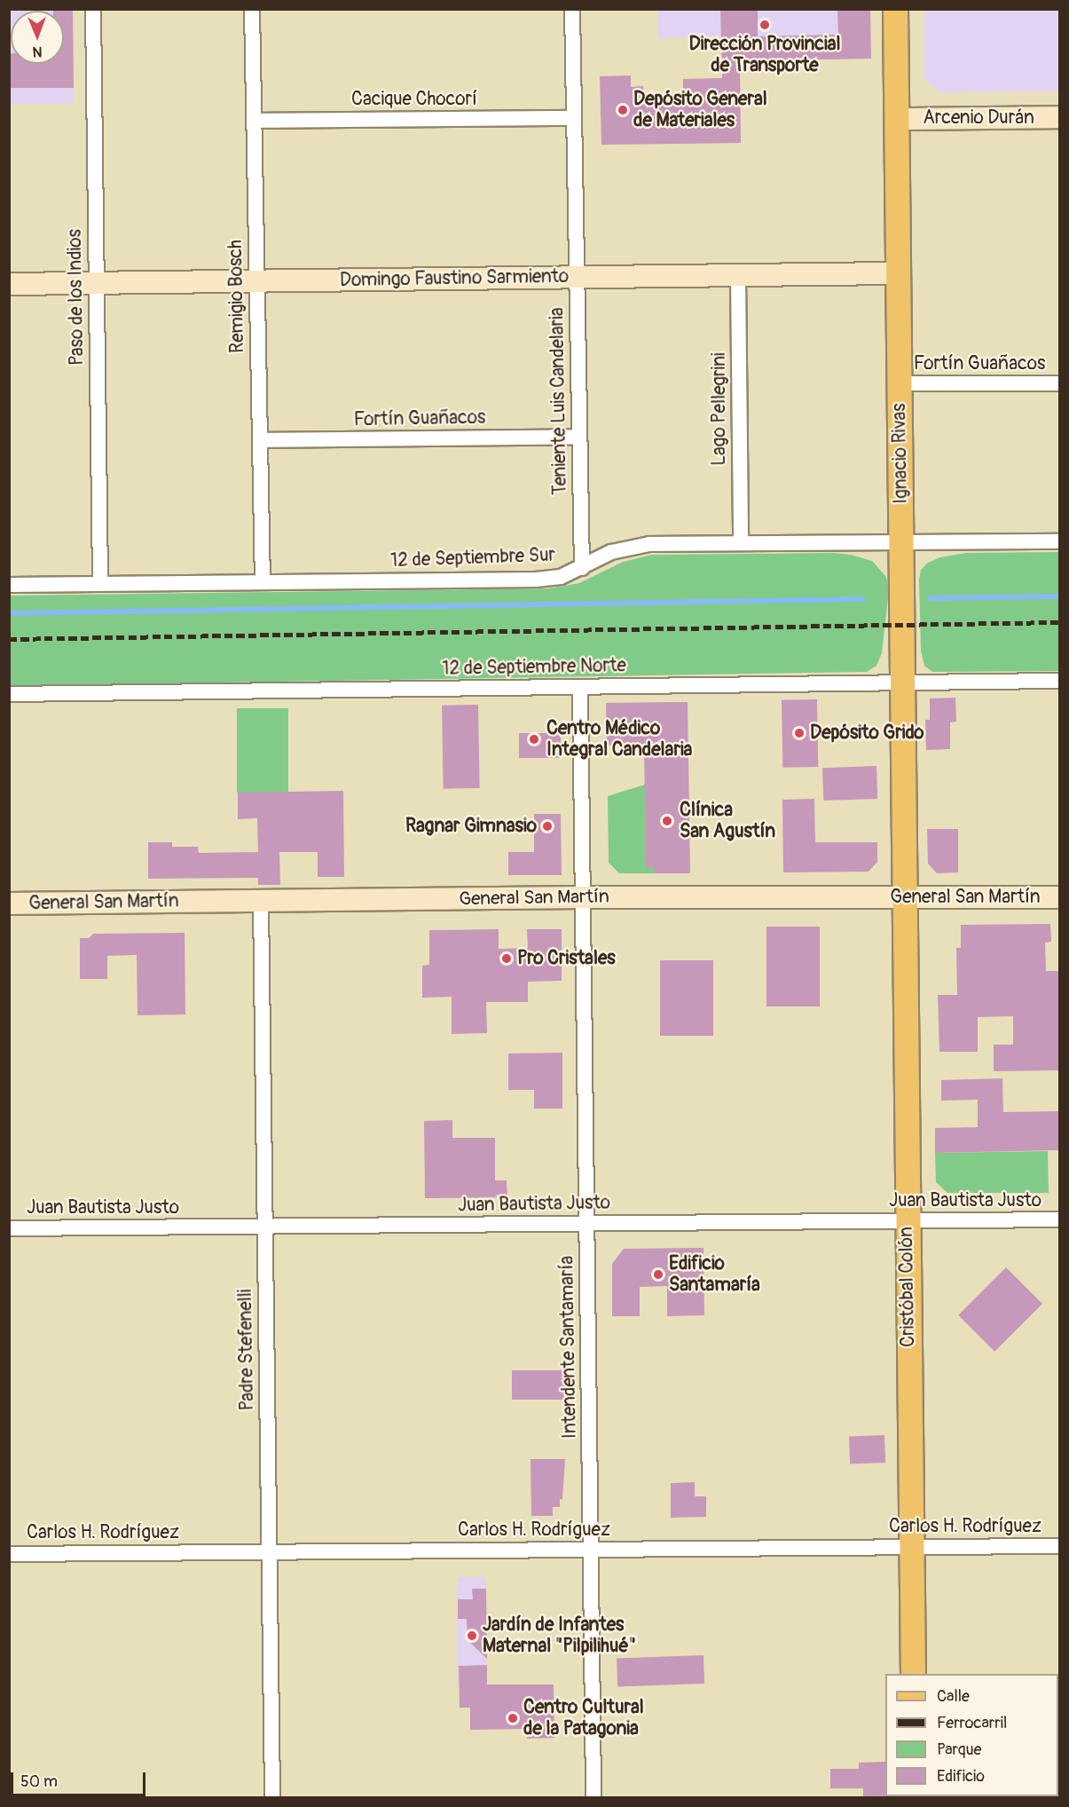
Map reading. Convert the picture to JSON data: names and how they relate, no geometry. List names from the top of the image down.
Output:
{
  "streets": {
    "main road": [
      "Arcenio Durán",
      "Domingo Faustino Sarmiento",
      "Ignacio Rivas",
      "General San Martín",
      "Cristóbal Colón"
    ],
    "street": [
      "Cacique Chocorí",
      "Remigio Bosch",
      "Paso de los Indios",
      "Fortín Guañacos",
      "Teniente Luis Candelaria",
      "Lago Pellegrini",
      "12 de Septiembre Sur",
      "12 de Septiembre Norte",
      "Juan Bautista Justo",
      "Intendente Santamaría",
      "Padre Stefenelli",
      "Carlos H. Rodríguez"
    ]
  },
  "crossings": [
    ["Cacique Chocorí", "Remigio Bosch"],
    ["Cacique Chocorí", "Teniente Luis Candelaria"],
    ["Arcenio Durán", "Ignacio Rivas"],
    ["Domingo Faustino Sarmiento", "Remigio Bosch"],
    ["Domingo Faustino Sarmiento", "Paso de los Indios"],
    ["Domingo Faustino Sarmiento", "Teniente Luis Candelaria"],
    ["Domingo Faustino Sarmiento", "Lago Pellegrini"],
    ["Domingo Faustino Sarmiento", "Ignacio Rivas"],
    ["Remigio Bosch", "Fortín Guañacos"],
    ["Remigio Bosch", "12 de Septiembre Sur"],
    ["Paso de los Indios", "12 de Septiembre Sur"],
    ["Fortín Guañacos", "Teniente Luis Candelaria"],
    ["Fortín Guañacos", "Ignacio Rivas"],
    ["Teniente Luis Candelaria", "12 de Septiembre Sur"],
    ["Lago Pellegrini", "12 de Septiembre Sur"],
    ["Ignacio Rivas", "12 de Septiembre Sur"],
    ["Ignacio Rivas", "12 de Septiembre Norte"],
    ["Ignacio Rivas", "General San Martín"],
    ["Ignacio Rivas", "Cristóbal Colón"],
    ["General San Martín", "Cristóbal Colón"],
    ["General San Martín", "Intendente Santamaría"],
    ["General San Martín", "Padre Stefenelli"],
    ["Juan Bautista Justo", "Cristóbal Colón"],
    ["Juan Bautista Justo", "Intendente Santamaría"],
    ["Juan Bautista Justo", "Padre Stefenelli"],
    ["Cristóbal Colón", "Carlos H. Rodríguez"],
    ["Intendente Santamaría", "Carlos H. Rodríguez"],
    ["Padre Stefenelli", "Carlos H. Rodríguez"]
  ],
  "places": [
    "Dirección Provincial de Transporte",
    "Depósito General de Materiales",
    "Depósito Grido",
    "Centro Médico Integral Candelaria",
    "Clínica San Agustín",
    "Ragnar Gimnasio",
    "Pro Cristales",
    "Edificio Santamaría",
    "Jardín de Infantes Maternal \"Pilpilihué\"",
    "Centro Cultural de la Patagonia"
  ],
  "legend": [
    "Calle",
    "Ferrocarril",
    "Parque",
    "Edificio"
  ],
  "scale_bar": "50 m",
  "north": "bottom"
}
